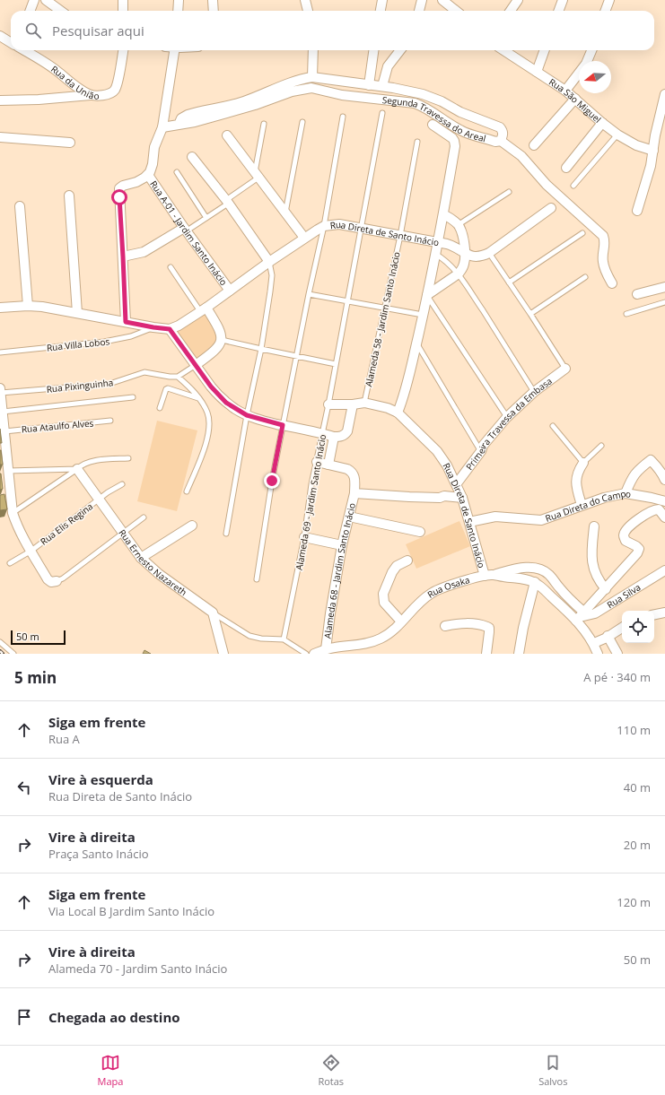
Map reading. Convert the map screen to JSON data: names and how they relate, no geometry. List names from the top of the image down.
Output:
{
  "streets": {
    "street": [
      "Rua da União",
      "Rua São Miguel",
      "Segunda Travessa do Areal",
      "Rua A-01 - Jardim Santo Inácio",
      "Rua Direta de Santo Inácio",
      "Primeira Travessa da Embasa",
      "Rua Direta do Campo",
      "Rua Ernesto Nazareth",
      "Alameda 68 - Jardim Santo Inácio",
      "Rua Osaka",
      "Rua Silva"
    ],
    "lane": [
      "Alameda 58 - Jardim Santo Inácio",
      "Rua Villa Lobos",
      "Rua Pixinguinha",
      "Rua Ataulfo Alves",
      "Alameda 69 - Jardim Santo Inácio",
      "Rua Elis Regina"
    ]
  },
  "crossings": [
    ["Rua A-01 - Jardim Santo Inácio", "Rua Direta de Santo Inácio"],
    ["Rua Direta de Santo Inácio", "Alameda 58 - Jardim Santo Inácio"],
    ["Rua Direta de Santo Inácio", "Primeira Travessa da Embasa"],
    ["Rua Direta de Santo Inácio", "Alameda 69 - Jardim Santo Inácio"],
    ["Rua Direta de Santo Inácio", "Rua Direta do Campo"],
    ["Rua Direta de Santo Inácio", "Rua Osaka"],
    ["Alameda 69 - Jardim Santo Inácio", "Rua Ernesto Nazareth"],
    ["Rua Elis Regina", "Rua Ernesto Nazareth"],
    ["Alameda 68 - Jardim Santo Inácio", "Rua Osaka"],
    ["Rua Osaka", "Rua Silva"]
  ],
  "scale_bar": "50 m",
  "north": "left",
  "page": {
    "search": "Pesquisar aqui",
    "scale": "50 m",
    "heading": ["5 min", "A pé · 340 m"],
    "list": [
      ["Siga em frente", "Rua A", "110 m"],
      ["Vire à esquerda", "Rua Direta de Santo Inácio", "40 m"],
      ["Vire à direita", "Praça Santo Inácio", "20 m"],
      ["Siga em frente", "Via Local B Jardim Santo Inácio", "120 m"],
      ["Vire à direita", "Alameda 70 - Jardim Santo Inácio", "50 m"],
      "Chegada ao destino"
    ],
    "nav": ["Mapa", "Rotas", "Salvos"]
  }
}
